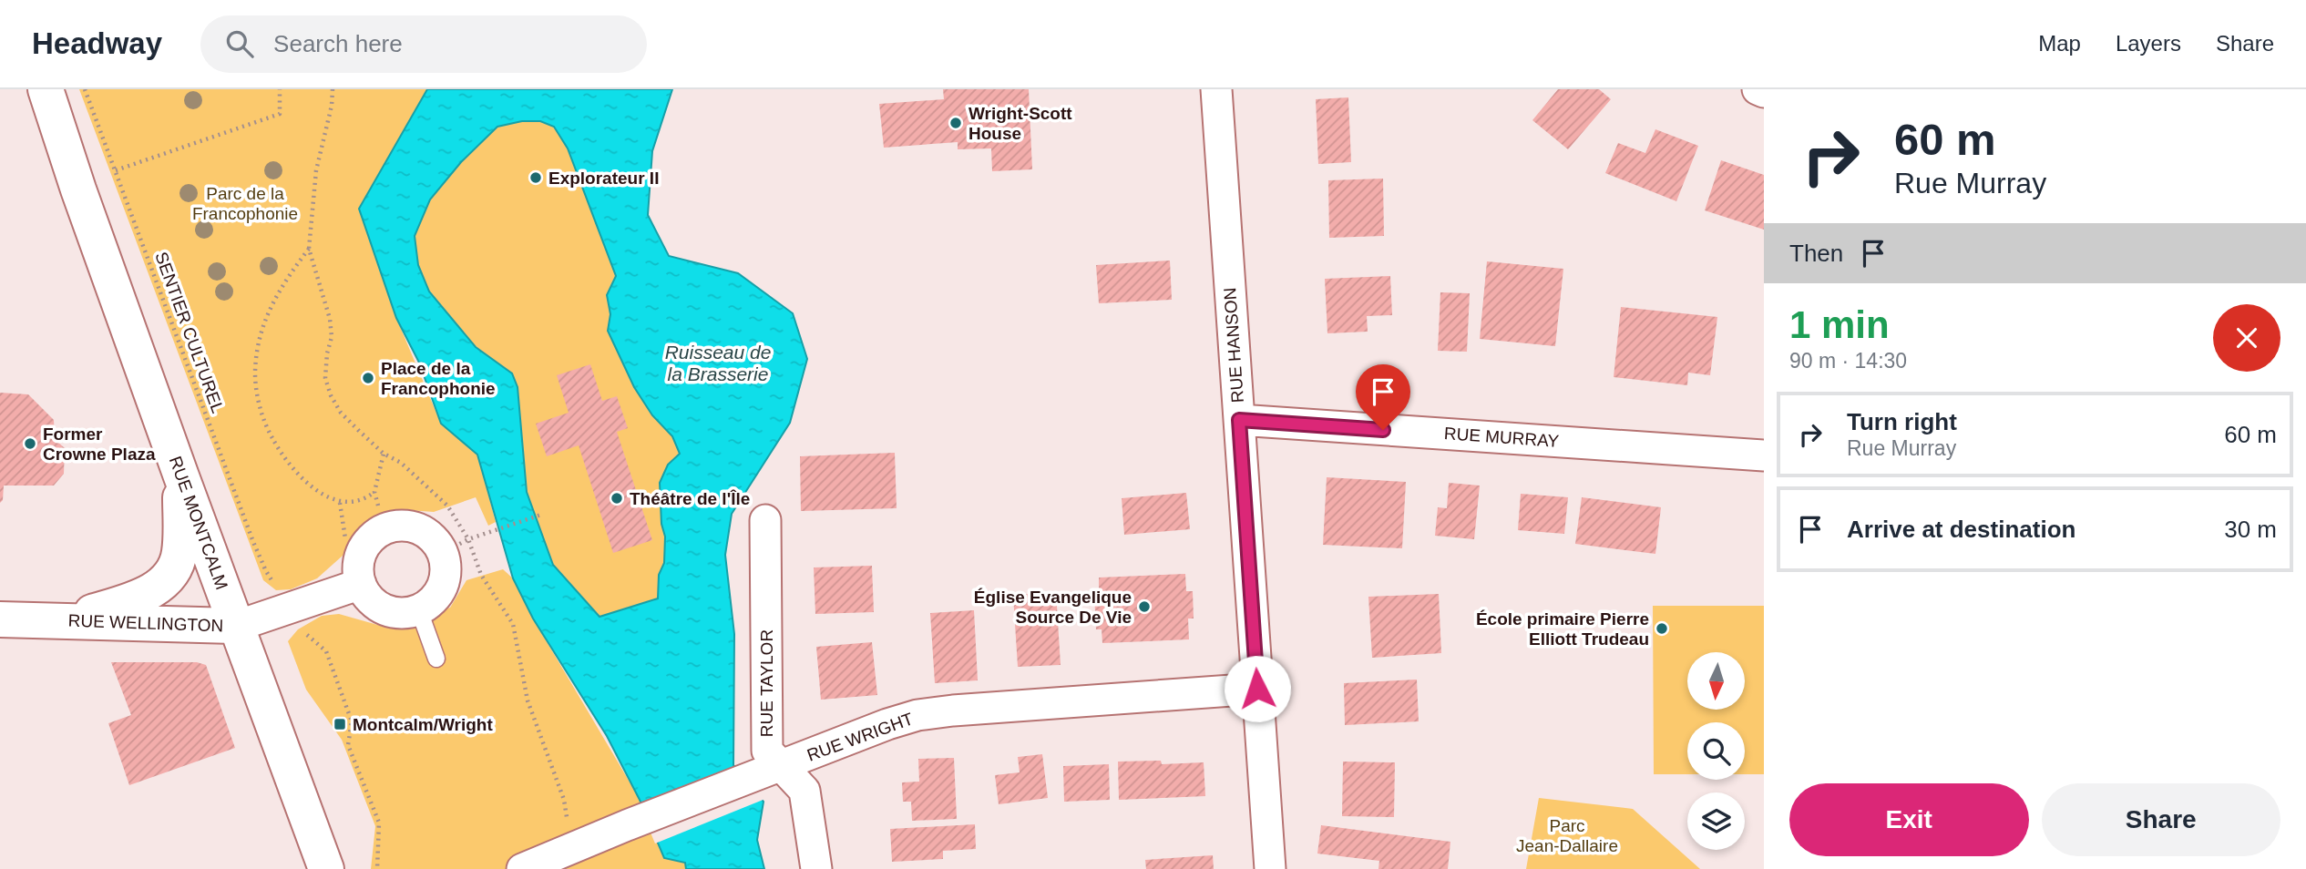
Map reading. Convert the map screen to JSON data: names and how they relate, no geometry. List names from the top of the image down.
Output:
{
  "streets": {
    "main road": ["RUE MONTCALM", "RUE WELLINGTON"],
    "street": [
      "RUE HANSON",
      "RUE MURRAY",
      "RUE TAYLOR",
      "RUE WRIGHT"
    ],
    "path": ["SENTIER CULTUREL"]
  },
  "crossings": [
    ["RUE HANSON", "RUE MURRAY"],
    ["RUE HANSON", "RUE WRIGHT"],
    ["RUE MONTCALM", "RUE WELLINGTON"],
    ["RUE TAYLOR", "RUE WRIGHT"]
  ],
  "water": ["Ruisseau de la Brasserie"],
  "parks": ["Parc de la Francophonie", "Parc Jean-Dallaire"],
  "places": {
    "other": [
      "Wright-Scott House",
      "Explorateur II",
      "Place de la Francophonie",
      "Former Crowne Plaza",
      "Théâtre de l'Île",
      "Église Evangelique Source De Vie",
      "École primaire Pierre Elliott Trudeau"
    ],
    "transit": ["Montcalm/Wright"]
  },
  "north": "bottom",
  "page": {
    "header": "Headway",
    "search": "Search here",
    "nav": ["Map", "Layers", "Share"],
    "turn": ["60 m", "Rue Murray"],
    "then": "Then",
    "heading": ["1 min", "90 m · 14:30"],
    "list": [
      {
        "name": "Turn right",
        "note": "Rue Murray",
        "value": "60 m"
      },
      {
        "name": "Arrive at destination",
        "value": "30 m"
      }
    ],
    "buttons": ["Exit", "Share"]
  }
}
